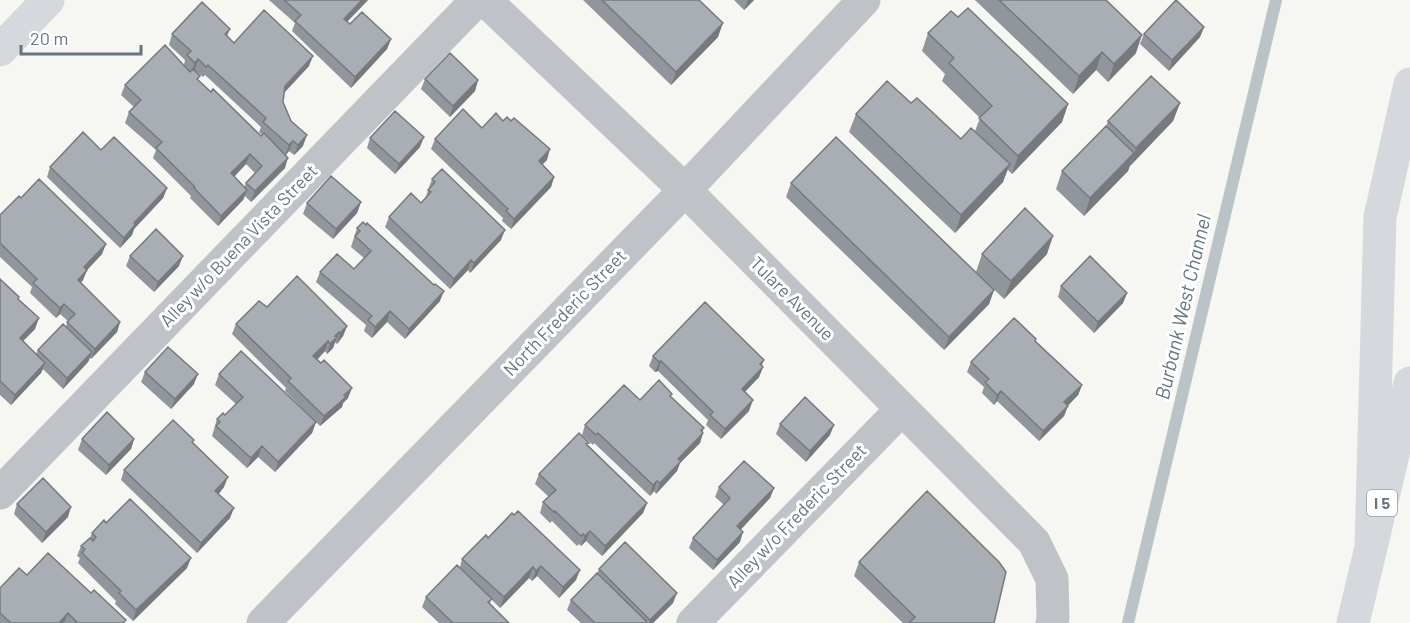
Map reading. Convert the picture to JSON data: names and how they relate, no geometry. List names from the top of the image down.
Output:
{
  "streets": {
    "main road": ["I 5"],
    "street": [
      "Alley w/o Buena Vista Street",
      "Tulare Avenue",
      "North Frederic Street",
      "Alley w/o Frederic Street"
    ]
  },
  "crossings": [
    ["Tulare Avenue", "North Frederic Street"],
    ["Tulare Avenue", "Alley w/o Frederic Street"]
  ],
  "water": ["Burbank West Channel"],
  "scale_bar": "20 m"
}
